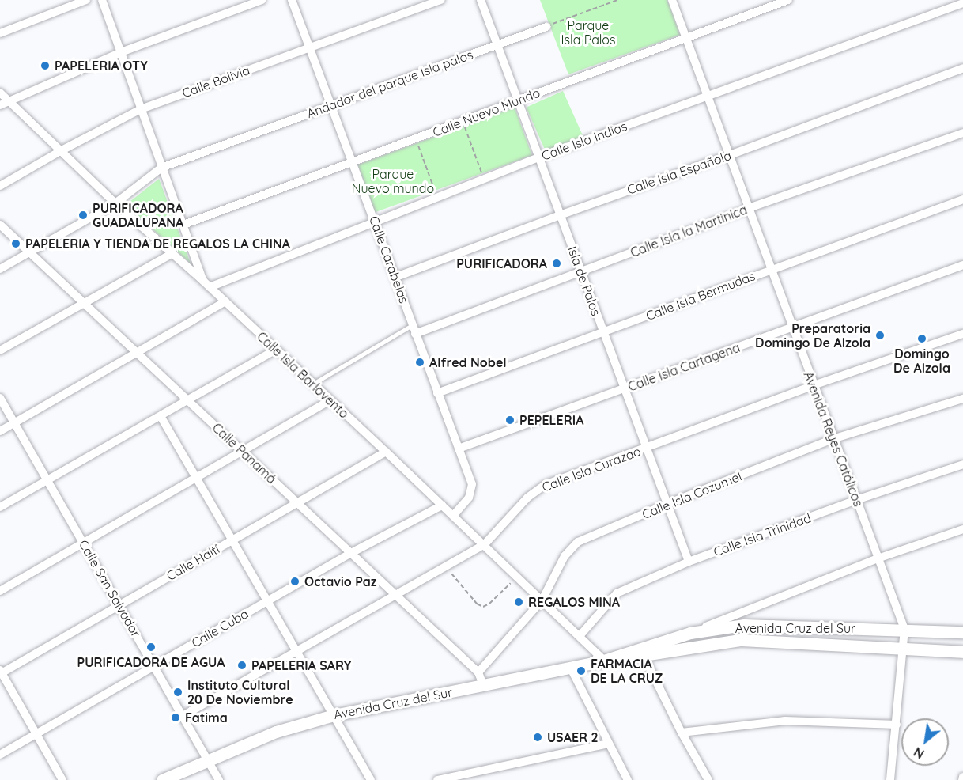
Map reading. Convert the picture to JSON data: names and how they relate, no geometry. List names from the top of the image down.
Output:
{
  "streets": {
    "main road": ["Avenida Cruz del Sur"],
    "street": [
      "Calle Bolivia",
      "Andador del parque Isla palos",
      "Calle Nuevo Mundo",
      "Calle Isla Indias",
      "Calle Isla Española",
      "Calle Isla la Martinica",
      "Calle Carabelas",
      "Isla de Palos",
      "Calle Isla Bermudas",
      "Calle Isla Cartagena",
      "Calle Isla Barlovento",
      "Avenida Reyes Católicos",
      "Calle Panamá",
      "Calle Isla Curazao",
      "Calle Isla Cozumel",
      "Calle Isla Trinidad",
      "Calle Haití",
      "Calle San Salvador",
      "Calle Cuba"
    ]
  },
  "crossings": [
    ["Calle Bolivia", "Calle Carabelas"],
    ["Calle Bolivia", "Calle Isla Barlovento"],
    ["Andador del parque Isla palos", "Calle Carabelas"],
    ["Andador del parque Isla palos", "Isla de Palos"],
    ["Andador del parque Isla palos", "Calle Isla Barlovento"],
    ["Andador del parque Isla palos", "Calle Panamá"],
    ["Calle Nuevo Mundo", "Calle Carabelas"],
    ["Calle Nuevo Mundo", "Isla de Palos"],
    ["Calle Nuevo Mundo", "Avenida Reyes Católicos"],
    ["Calle Isla Indias", "Calle Carabelas"],
    ["Calle Isla Indias", "Isla de Palos"],
    ["Calle Isla Indias", "Calle Isla Barlovento"],
    ["Calle Isla Indias", "Avenida Reyes Católicos"],
    ["Calle Isla Española", "Calle Carabelas"],
    ["Calle Isla Española", "Isla de Palos"],
    ["Calle Isla Española", "Avenida Reyes Católicos"],
    ["Calle Isla la Martinica", "Calle Carabelas"],
    ["Calle Isla la Martinica", "Isla de Palos"],
    ["Calle Isla la Martinica", "Avenida Reyes Católicos"],
    ["Calle Carabelas", "Calle Isla Bermudas"],
    ["Calle Carabelas", "Calle Isla Cartagena"],
    ["Calle Carabelas", "Calle Isla Barlovento"],
    ["Isla de Palos", "Calle Isla Bermudas"],
    ["Isla de Palos", "Calle Isla Cartagena"],
    ["Isla de Palos", "Calle Isla Curazao"],
    ["Isla de Palos", "Calle Isla Cozumel"],
    ["Isla de Palos", "Calle Isla Trinidad"],
    ["Calle Isla Bermudas", "Avenida Reyes Católicos"],
    ["Calle Isla Cartagena", "Avenida Reyes Católicos"],
    ["Calle Isla Barlovento", "Calle Isla Curazao"],
    ["Calle Isla Barlovento", "Calle Isla Cozumel"],
    ["Calle Isla Barlovento", "Calle Isla Trinidad"],
    ["Calle Isla Barlovento", "Calle Haití"],
    ["Calle Isla Barlovento", "Calle Cuba"],
    ["Calle Isla Barlovento", "Avenida Cruz del Sur"],
    ["Avenida Reyes Católicos", "Calle Isla Curazao"],
    ["Avenida Reyes Católicos", "Calle Isla Cozumel"],
    ["Avenida Reyes Católicos", "Calle Isla Trinidad"],
    ["Avenida Reyes Católicos", "Avenida Cruz del Sur"],
    ["Calle Panamá", "Calle Isla Curazao"],
    ["Calle Panamá", "Calle Isla Cozumel"],
    ["Calle Panamá", "Calle Haití"],
    ["Calle Panamá", "Calle Cuba"],
    ["Calle Panamá", "Avenida Cruz del Sur"],
    ["Calle Isla Curazao", "Calle San Salvador"],
    ["Calle Haití", "Calle San Salvador"],
    ["Calle San Salvador", "Calle Cuba"],
    ["Calle San Salvador", "Avenida Cruz del Sur"]
  ],
  "parks": ["Parque Isla Palos", "Parque Nuevo mundo"],
  "places": [
    "PAPELERIA OTY",
    "PURIFICADORA GUADALUPANA",
    "PAPELERIA Y TIENDA DE REGALOS LA CHINA",
    "PURIFICADORA",
    "Preparatoria Domingo De Alzola",
    "Domingo De Alzola",
    "Alfred Nobel",
    "PEPELERIA",
    "Octavio Paz",
    "REGALOS MINA",
    "PURIFICADORA DE AGUA",
    "PAPELERIA SARY",
    "FARMACIA DE LA CRUZ",
    "Instituto Cultural 20 De Noviembre",
    "Fatima",
    "USAER 2"
  ],
  "north": "bottom left"
}
